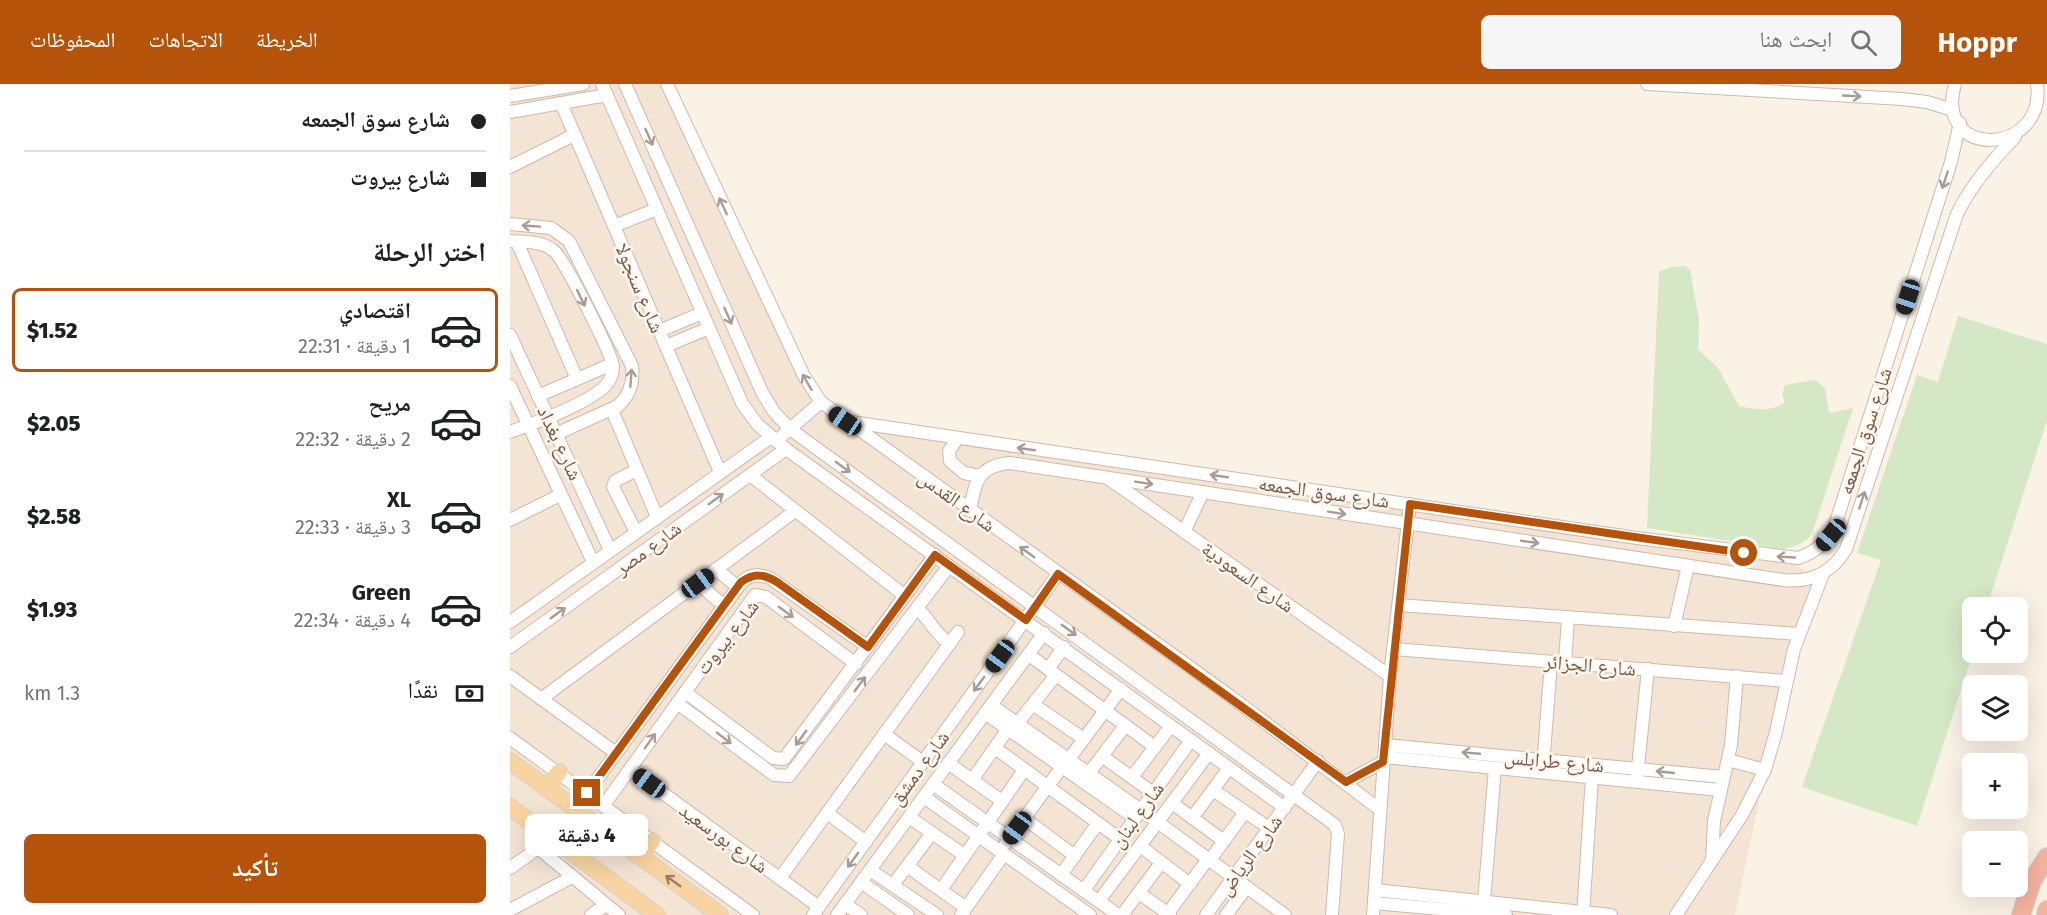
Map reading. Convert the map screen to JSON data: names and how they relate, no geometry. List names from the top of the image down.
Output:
{
  "streets": {
    "street": [
      "شارع سنجولا",
      "شارع سوق الجمعه",
      "شارع بغداد",
      "شارع القدس",
      "شارع مصر",
      "شارع السعودية",
      "شارع بيروت",
      "شارع الجزائر",
      "شارع طرابلس",
      "شارع دمشق",
      "شارع لبنان",
      "شارع بورسعيد",
      "شارع الرياض"
    ]
  },
  "crossings": [
    ["شارع سنجولا", "شارع مصر"],
    ["شارع سوق الجمعه", "شارع القدس"],
    ["شارع سوق الجمعه", "شارع السعودية"],
    ["شارع بغداد", "شارع مصر"],
    ["شارع القدس", "شارع مصر"],
    ["شارع القدس", "شارع دمشق"],
    ["شارع القدس", "شارع لبنان"],
    ["شارع القدس", "شارع الرياض"],
    ["شارع بيروت", "شارع بورسعيد"],
    ["شارع دمشق", "شارع بورسعيد"]
  ],
  "page": {
    "header": "Hoppr",
    "search": "ابحث هنا",
    "nav": ["الخريطة", "الاتجاهات", "المحفوظات"],
    "banner": ["شارع سوق الجمعه", "شارع بيروت"],
    "heading": "اختر الرحلة",
    "list": [
      {
        "name": "اقتصادي",
        "note": "1 دقيقة · 22:31",
        "value": "$1.52"
      },
      {
        "name": "مريح",
        "note": "2 دقيقة · 22:32",
        "value": "$2.05"
      },
      {
        "name": "XL",
        "note": "3 دقيقة · 22:33",
        "value": "$2.58"
      },
      {
        "name": "Green",
        "note": "4 دقيقة · 22:34",
        "value": "$1.93"
      }
    ],
    "map_buttons": ["+", "−"],
    "pay": ["نقدًا", "1.3 km"],
    "bubble": "4 دقيقة",
    "buttons": "تأكيد"
  }
}
